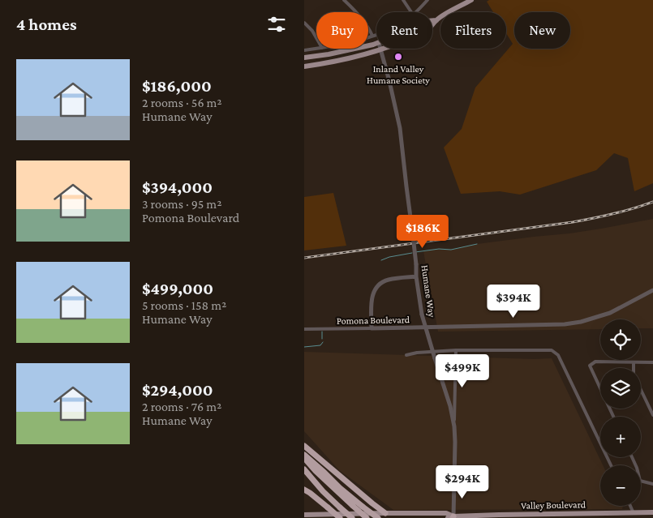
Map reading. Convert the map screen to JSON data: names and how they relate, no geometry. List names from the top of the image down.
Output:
{
  "streets": {
    "main road": ["Valley Boulevard"],
    "street": ["Humane Way", "Pomona Boulevard"]
  },
  "crossings": [
    ["Humane Way", "Valley Boulevard"]
  ],
  "places": ["Inland Valley Humane Society"],
  "page": {
    "heading": "4 homes",
    "chip": [
      "Buy",
      "Rent",
      "Filters",
      "New"
    ],
    "list": [
      {
        "name": "$186,000",
        "note": "2 rooms · 56 m² · Humane Way"
      },
      {
        "name": "$394,000",
        "note": "3 rooms · 95 m² · Pomona Boulevard"
      },
      {
        "name": "$499,000",
        "note": "5 rooms · 158 m² · Humane Way"
      },
      {
        "name": "$294,000",
        "note": "2 rooms · 76 m² · Humane Way"
      }
    ],
    "price": [
      "$186K",
      "$394K",
      "$499K",
      "$294K"
    ],
    "map_buttons": ["+", "−"]
  }
}
